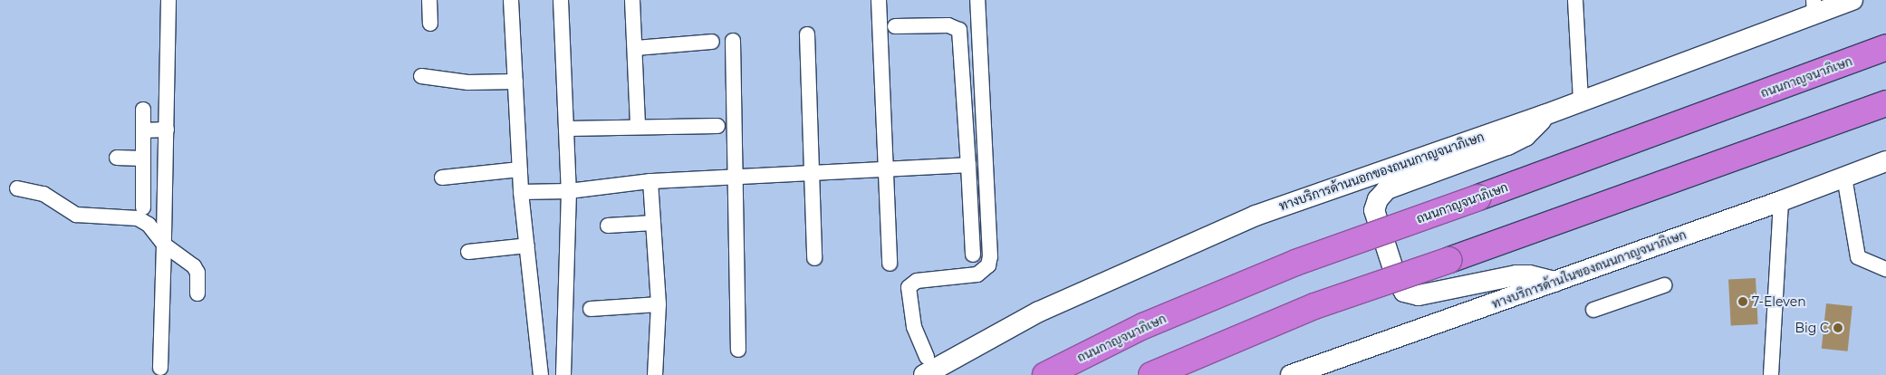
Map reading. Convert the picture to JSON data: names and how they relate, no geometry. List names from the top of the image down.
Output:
{
  "streets": {
    "highway": ["ถนนกาญจนาภิเษก"],
    "main road": ["ทางบริการด้านนอกของถนนกาญจนาภิเษก", "ทางบริการด้านในของถนนกาญจนาภิเษก"]
  },
  "places": ["7-Eleven", "Big C"]
}
